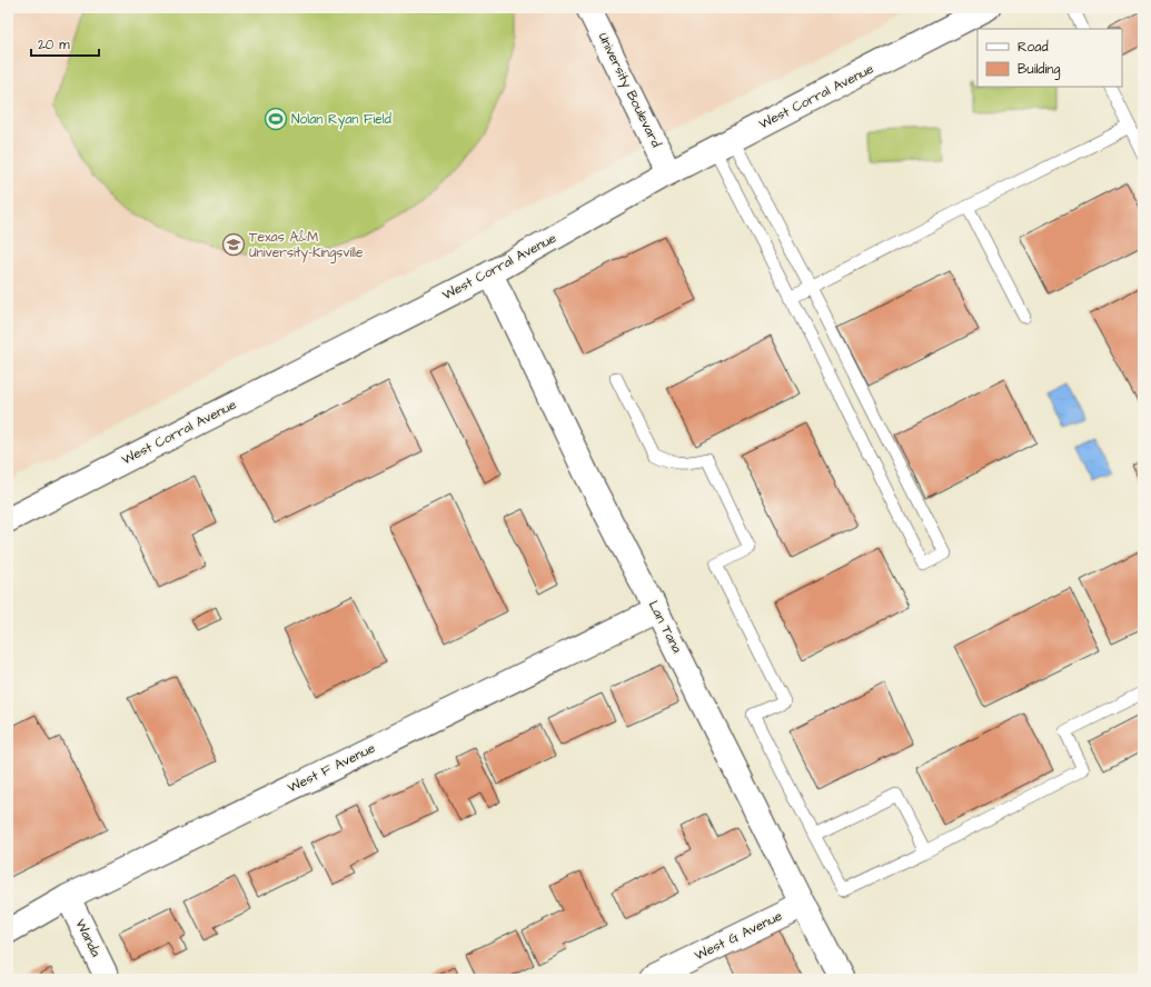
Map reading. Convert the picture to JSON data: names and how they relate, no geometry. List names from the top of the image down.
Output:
{
  "streets": {
    "street": [
      "University Boulevard",
      "West Corral Avenue",
      "Lan Tana",
      "West F Avenue",
      "West G Avenue",
      "Wanda"
    ]
  },
  "crossings": [
    ["University Boulevard", "West Corral Avenue"],
    ["West Corral Avenue", "Lan Tana"],
    ["Lan Tana", "West F Avenue"],
    ["Lan Tana", "West G Avenue"],
    ["West F Avenue", "Wanda"]
  ],
  "places": {
    "sports": ["Nolan Ryan Field"],
    "school or university": ["Texas A&M University-Kingsville"]
  },
  "legend": ["Road", "Building"],
  "scale_bar": "20 m"
}
